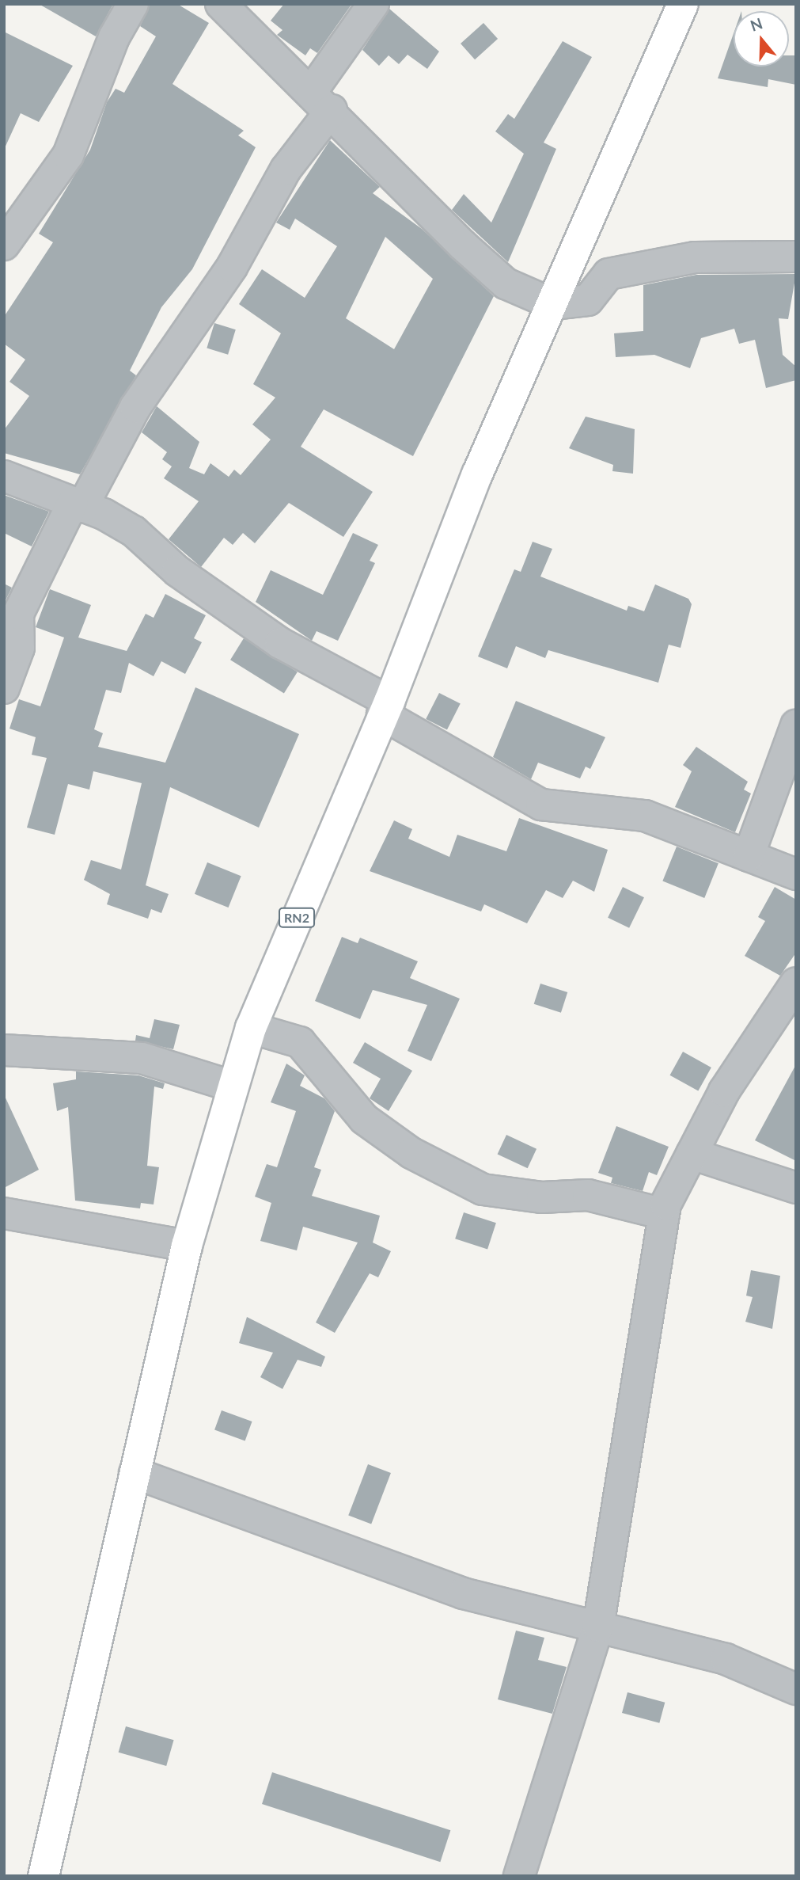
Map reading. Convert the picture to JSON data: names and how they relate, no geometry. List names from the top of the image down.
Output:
{
  "streets": {
    "highway": ["RN2"]
  },
  "north": "top"
}
